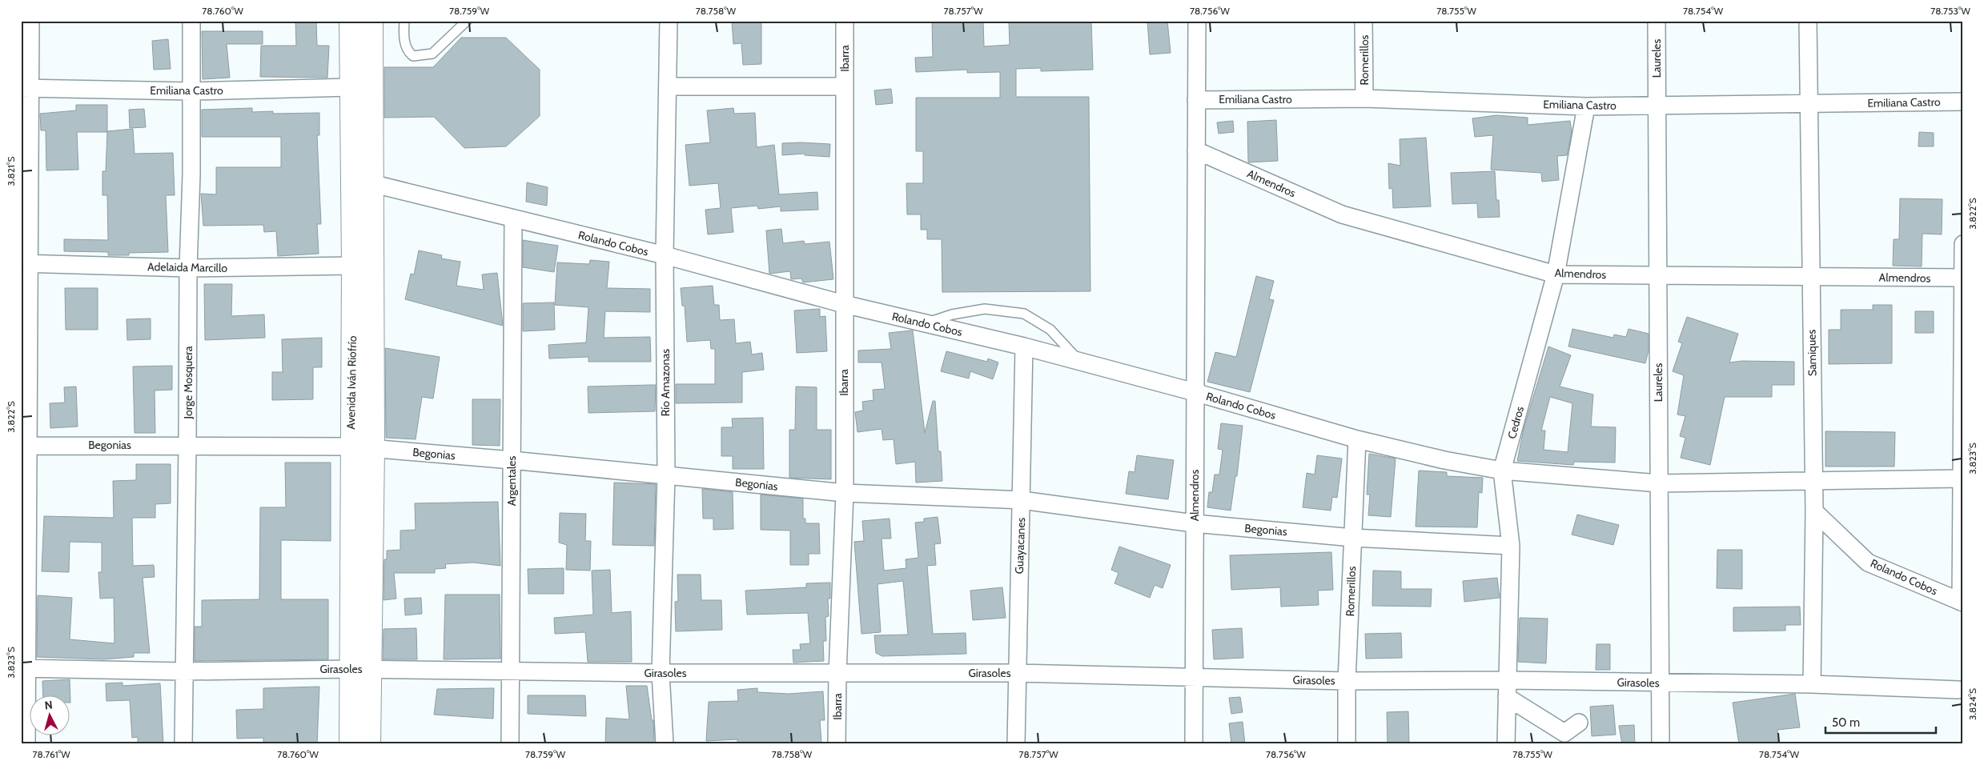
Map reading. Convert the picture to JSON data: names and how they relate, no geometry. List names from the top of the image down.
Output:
{
  "streets": {
    "main road": ["Avenida Iván Riofrío"],
    "street": [
      "Ibarra",
      "Laureles",
      "Romerillos",
      "Emiliana Castro",
      "Almendros",
      "Rolando Cobos",
      "Adelaida Marcillo",
      "Samiques",
      "Jorge Mosquera",
      "Río Amazonas",
      "Cedros",
      "Begonias",
      "Argentales",
      "Guayacanes",
      "Girasoles"
    ]
  },
  "crossings": [
    ["Ibarra", "Rolando Cobos"],
    ["Ibarra", "Begonias"],
    ["Ibarra", "Girasoles"],
    ["Laureles", "Emiliana Castro"],
    ["Laureles", "Almendros"],
    ["Laureles", "Rolando Cobos"],
    ["Laureles", "Girasoles"],
    ["Romerillos", "Emiliana Castro"],
    ["Romerillos", "Rolando Cobos"],
    ["Romerillos", "Begonias"],
    ["Romerillos", "Girasoles"],
    ["Emiliana Castro", "Almendros"],
    ["Emiliana Castro", "Samiques"],
    ["Emiliana Castro", "Jorge Mosquera"],
    ["Emiliana Castro", "Avenida Iván Riofrío"],
    ["Emiliana Castro", "Cedros"],
    ["Almendros", "Rolando Cobos"],
    ["Almendros", "Samiques"],
    ["Almendros", "Cedros"],
    ["Almendros", "Begonias"],
    ["Almendros", "Girasoles"],
    ["Rolando Cobos", "Samiques"],
    ["Rolando Cobos", "Avenida Iván Riofrío"],
    ["Rolando Cobos", "Río Amazonas"],
    ["Rolando Cobos", "Cedros"],
    ["Rolando Cobos", "Argentales"],
    ["Rolando Cobos", "Guayacanes"],
    ["Adelaida Marcillo", "Jorge Mosquera"],
    ["Adelaida Marcillo", "Avenida Iván Riofrío"],
    ["Samiques", "Girasoles"],
    ["Jorge Mosquera", "Begonias"],
    ["Jorge Mosquera", "Girasoles"],
    ["Avenida Iván Riofrío", "Begonias"],
    ["Avenida Iván Riofrío", "Girasoles"],
    ["Río Amazonas", "Begonias"],
    ["Río Amazonas", "Girasoles"],
    ["Cedros", "Begonias"],
    ["Cedros", "Girasoles"],
    ["Begonias", "Argentales"],
    ["Begonias", "Guayacanes"],
    ["Argentales", "Girasoles"],
    ["Guayacanes", "Girasoles"]
  ],
  "scale_bar": "50 m",
  "north": "top",
  "coordinates": [
    "78.760°W",
    "78.759°W",
    "78.758°W",
    "78.757°W",
    "78.756°W",
    "78.755°W",
    "78.754°W",
    "78.753°W",
    "3.821°S",
    "3.822°S",
    "3.823°S",
    "3.824°S",
    "78.761°W"
  ]
}
